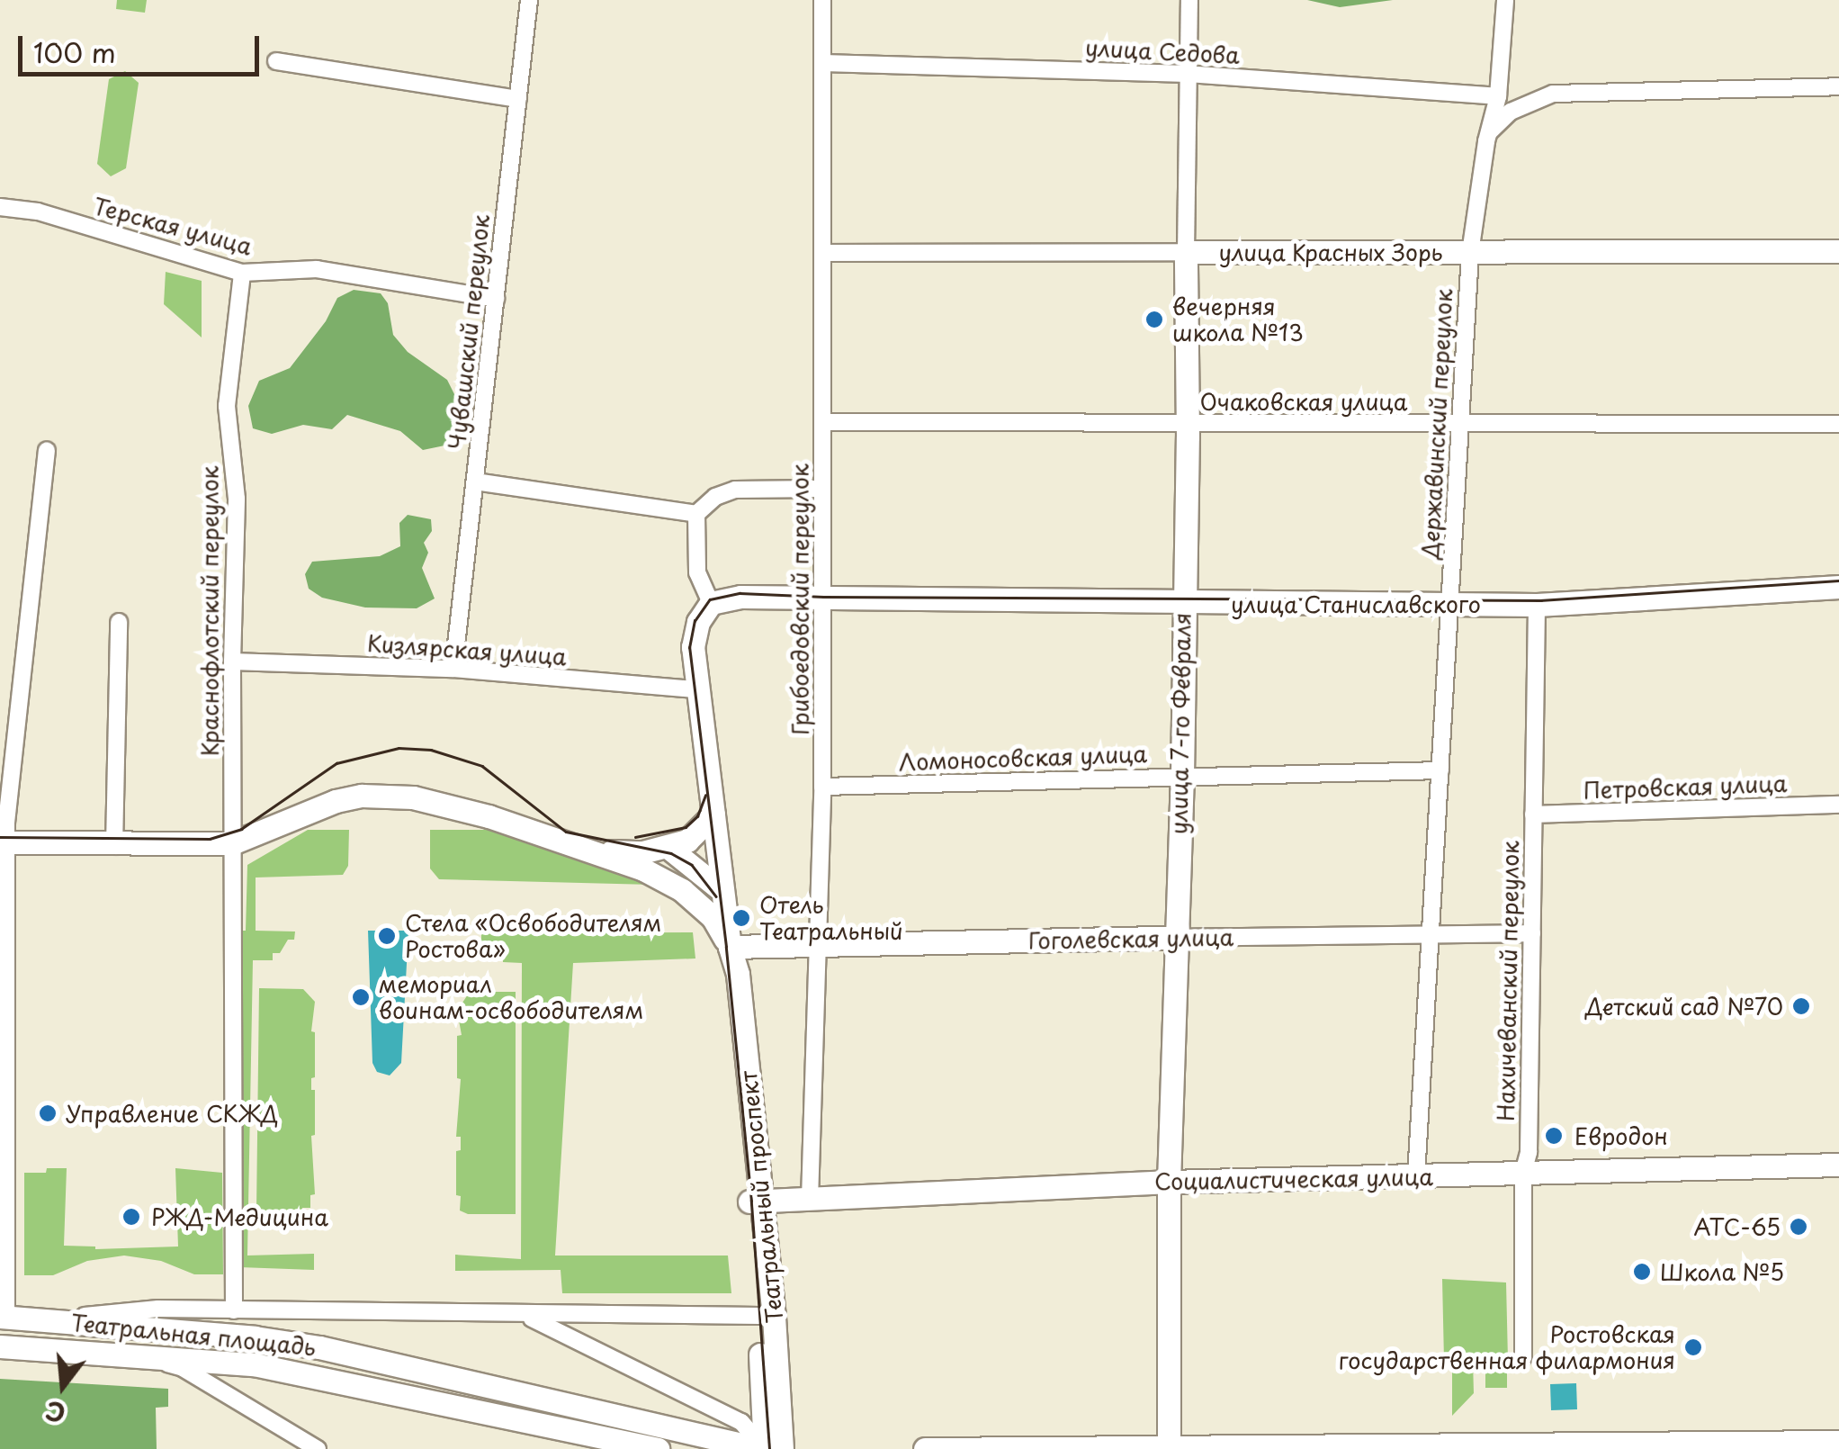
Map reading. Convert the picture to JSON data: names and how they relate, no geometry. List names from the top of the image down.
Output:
{
  "streets": {
    "street": [
      "улица Седова",
      "Терская улица",
      "улица Красных Зорь",
      "Чувашский переулок",
      "Очаковская улица",
      "Державинский переулок",
      "Грибоедовский переулок",
      "улица Станиславского",
      "Краснофлотский переулок",
      "Кизлярская улица",
      "улица 7-го Февраля",
      "Ломоносовская улица",
      "Петровская улица",
      "Гоголевская улица",
      "Нахичеванский переулок",
      "Социалистическая улица",
      "Театральный проспект",
      "Театральная площадь"
    ]
  },
  "crossings": [
    ["улица Седова", "Державинский переулок"],
    ["улица Седова", "Грибоедовский переулок"],
    ["улица Седова", "улица 7-го Февраля"],
    ["Терская улица", "Чувашский переулок"],
    ["Терская улица", "Краснофлотский переулок"],
    ["улица Красных Зорь", "Державинский переулок"],
    ["улица Красных Зорь", "Грибоедовский переулок"],
    ["улица Красных Зорь", "улица 7-го Февраля"],
    ["Чувашский переулок", "Кизлярская улица"],
    ["Очаковская улица", "Державинский переулок"],
    ["Очаковская улица", "Грибоедовский переулок"],
    ["Очаковская улица", "улица 7-го Февраля"],
    ["Державинский переулок", "улица Станиславского"],
    ["Державинский переулок", "Ломоносовская улица"],
    ["Державинский переулок", "Гоголевская улица"],
    ["Державинский переулок", "Социалистическая улица"],
    ["Грибоедовский переулок", "улица Станиславского"],
    ["Грибоедовский переулок", "Ломоносовская улица"],
    ["Грибоедовский переулок", "Гоголевская улица"],
    ["Грибоедовский переулок", "Социалистическая улица"],
    ["улица Станиславского", "улица 7-го Февраля"],
    ["улица Станиславского", "Нахичеванский переулок"],
    ["улица Станиславского", "Театральный проспект"],
    ["Краснофлотский переулок", "Кизлярская улица"],
    ["Краснофлотский переулок", "Театральная площадь"],
    ["Кизлярская улица", "Театральный проспект"],
    ["улица 7-го Февраля", "Ломоносовская улица"],
    ["улица 7-го Февраля", "Гоголевская улица"],
    ["улица 7-го Февраля", "Социалистическая улица"],
    ["Петровская улица", "Нахичеванский переулок"],
    ["Гоголевская улица", "Нахичеванский переулок"],
    ["Гоголевская улица", "Театральный проспект"],
    ["Нахичеванский переулок", "Социалистическая улица"],
    ["Социалистическая улица", "Театральный проспект"],
    ["Театральный проспект", "Театральная площадь"]
  ],
  "places": [
    "вечерняя школа №13",
    "Отель Театральный",
    "Стела «Освободителям Ростова»",
    "мемориал воинам-освободителям",
    "Детский сад №70",
    "Управление СКЖД",
    "Евродон",
    "РЖД-Медицина",
    "АТС-65",
    "Школа №5",
    "Ростовская государственная филармония"
  ],
  "scale_bar": "100 m",
  "north": "bottom"
}
